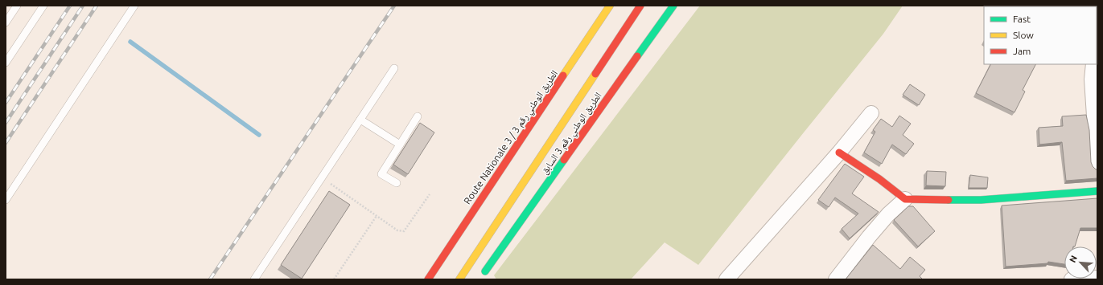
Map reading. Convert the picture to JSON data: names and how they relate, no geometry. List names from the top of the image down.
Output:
{
  "streets": {
    "main road": ["الطريق الوطني رقم 3 السابق", "Route Nationale 3 / الطريق الوطني رقم 3"]
  },
  "legend": ["Fast", "Slow", "Jam"],
  "north": "top left"
}
